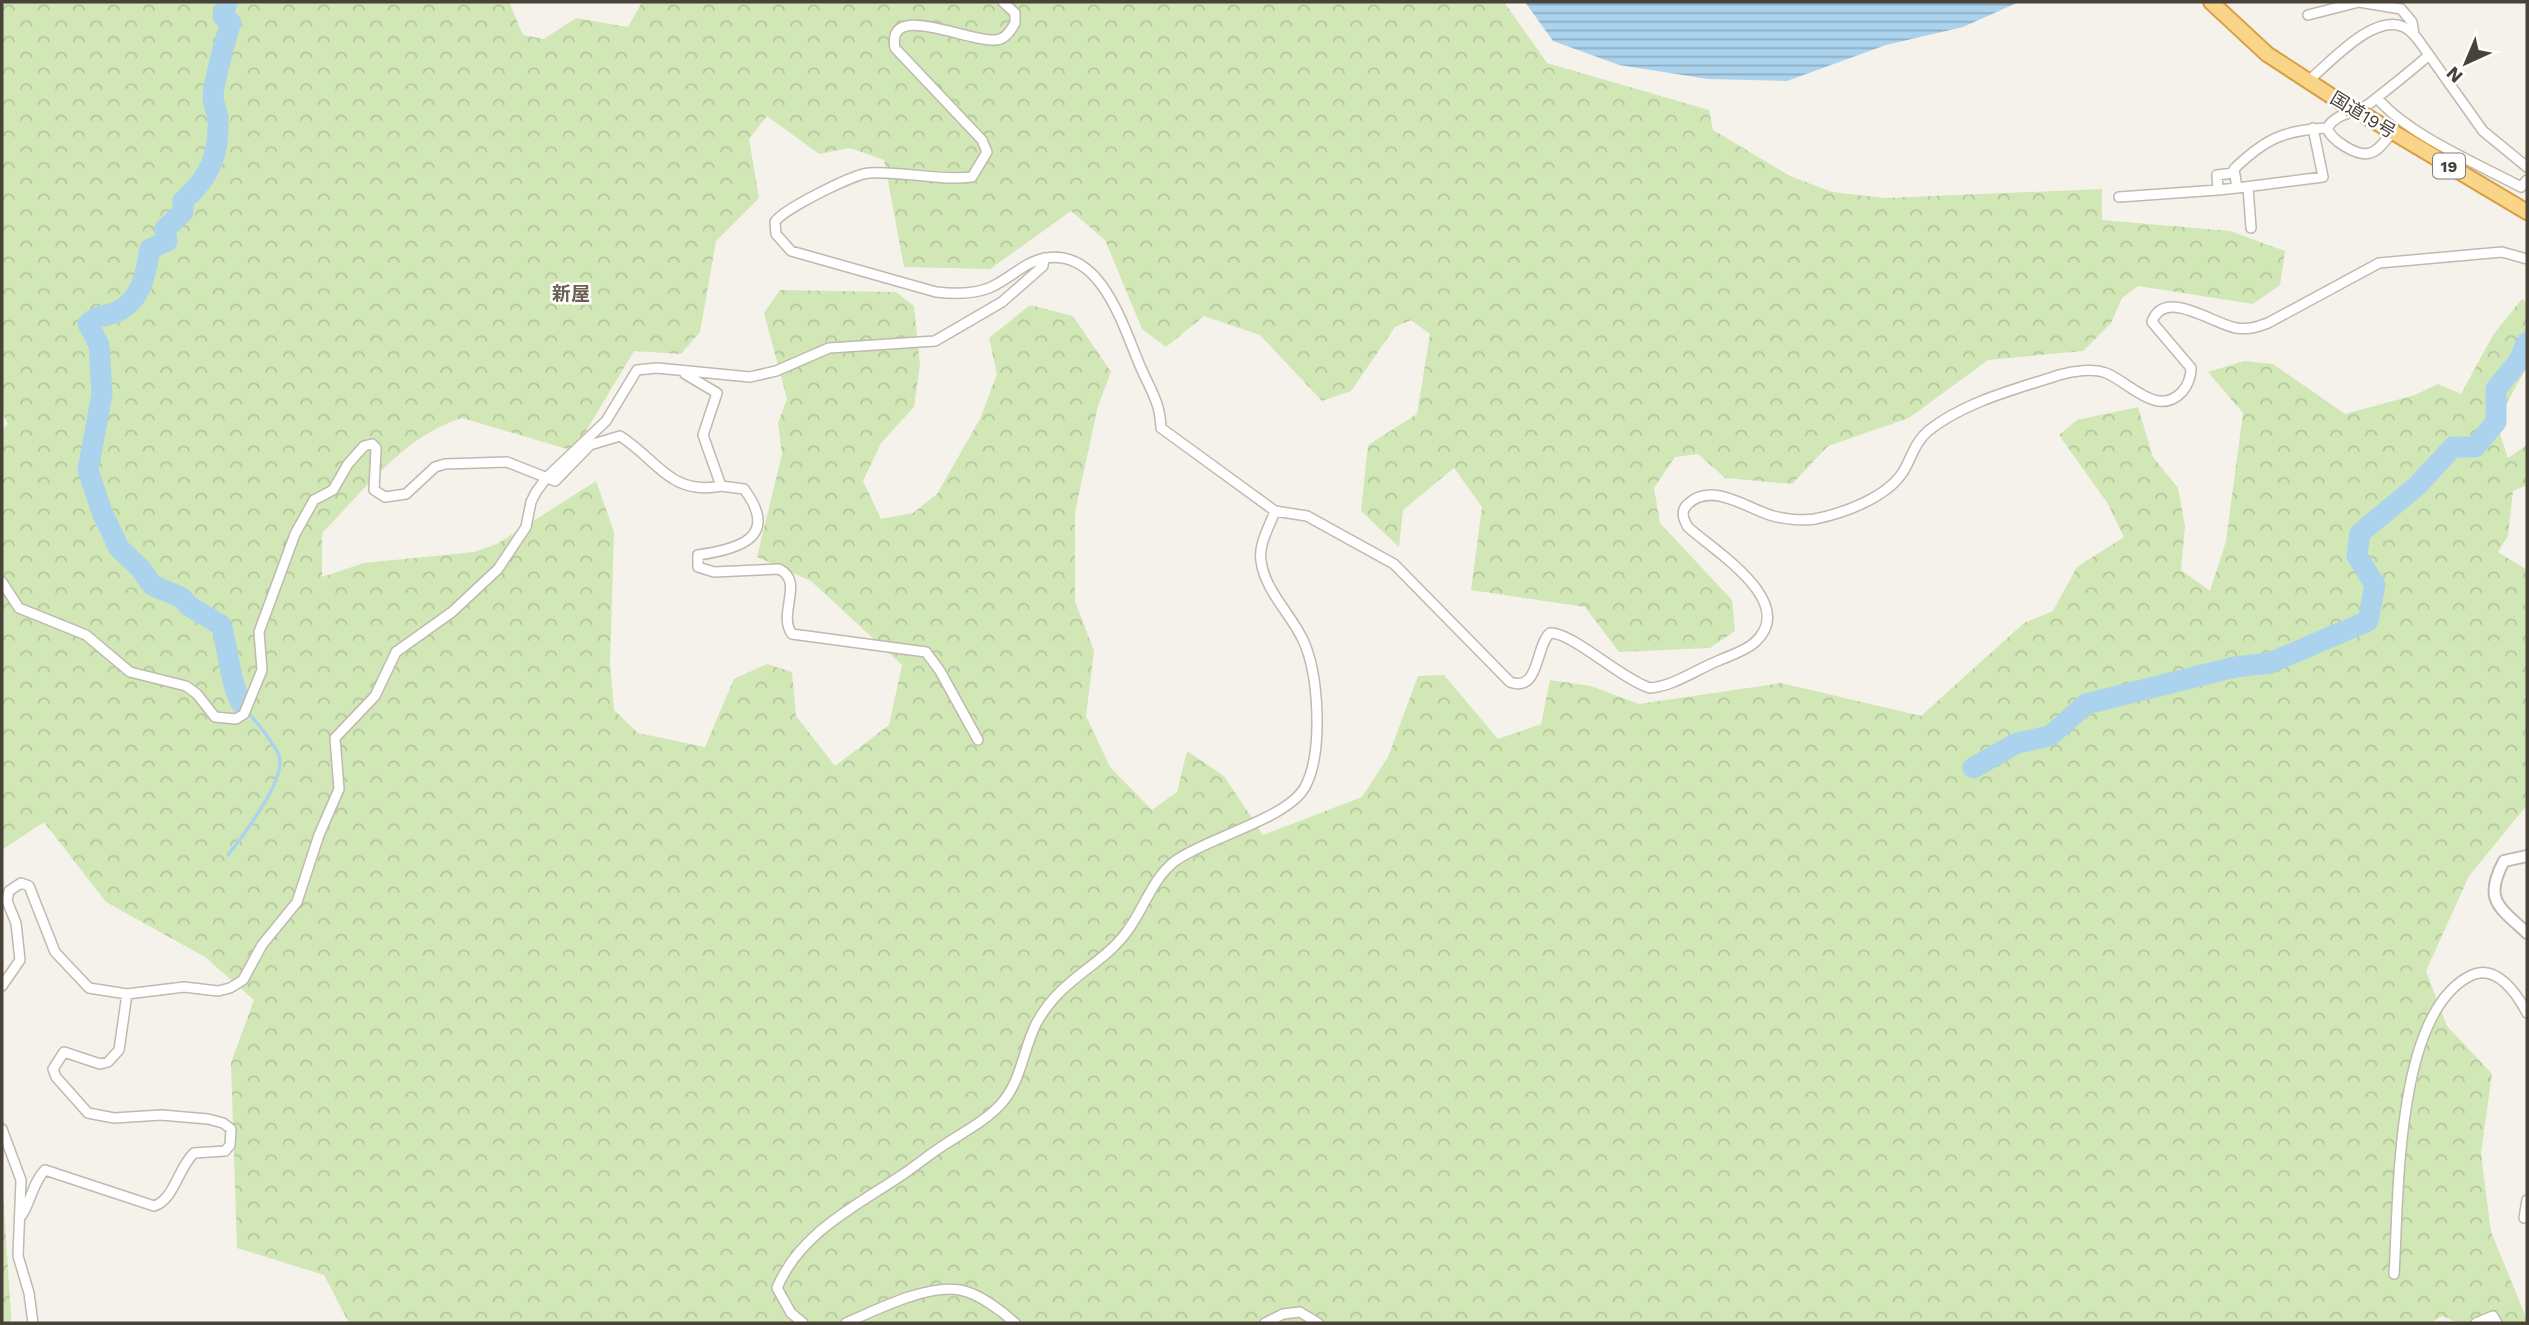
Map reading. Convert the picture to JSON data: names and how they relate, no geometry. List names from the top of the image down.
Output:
{
  "streets": {
    "highway": ["国道19号", "19"]
  },
  "districts": ["新屋"],
  "north": "bottom left"
}
